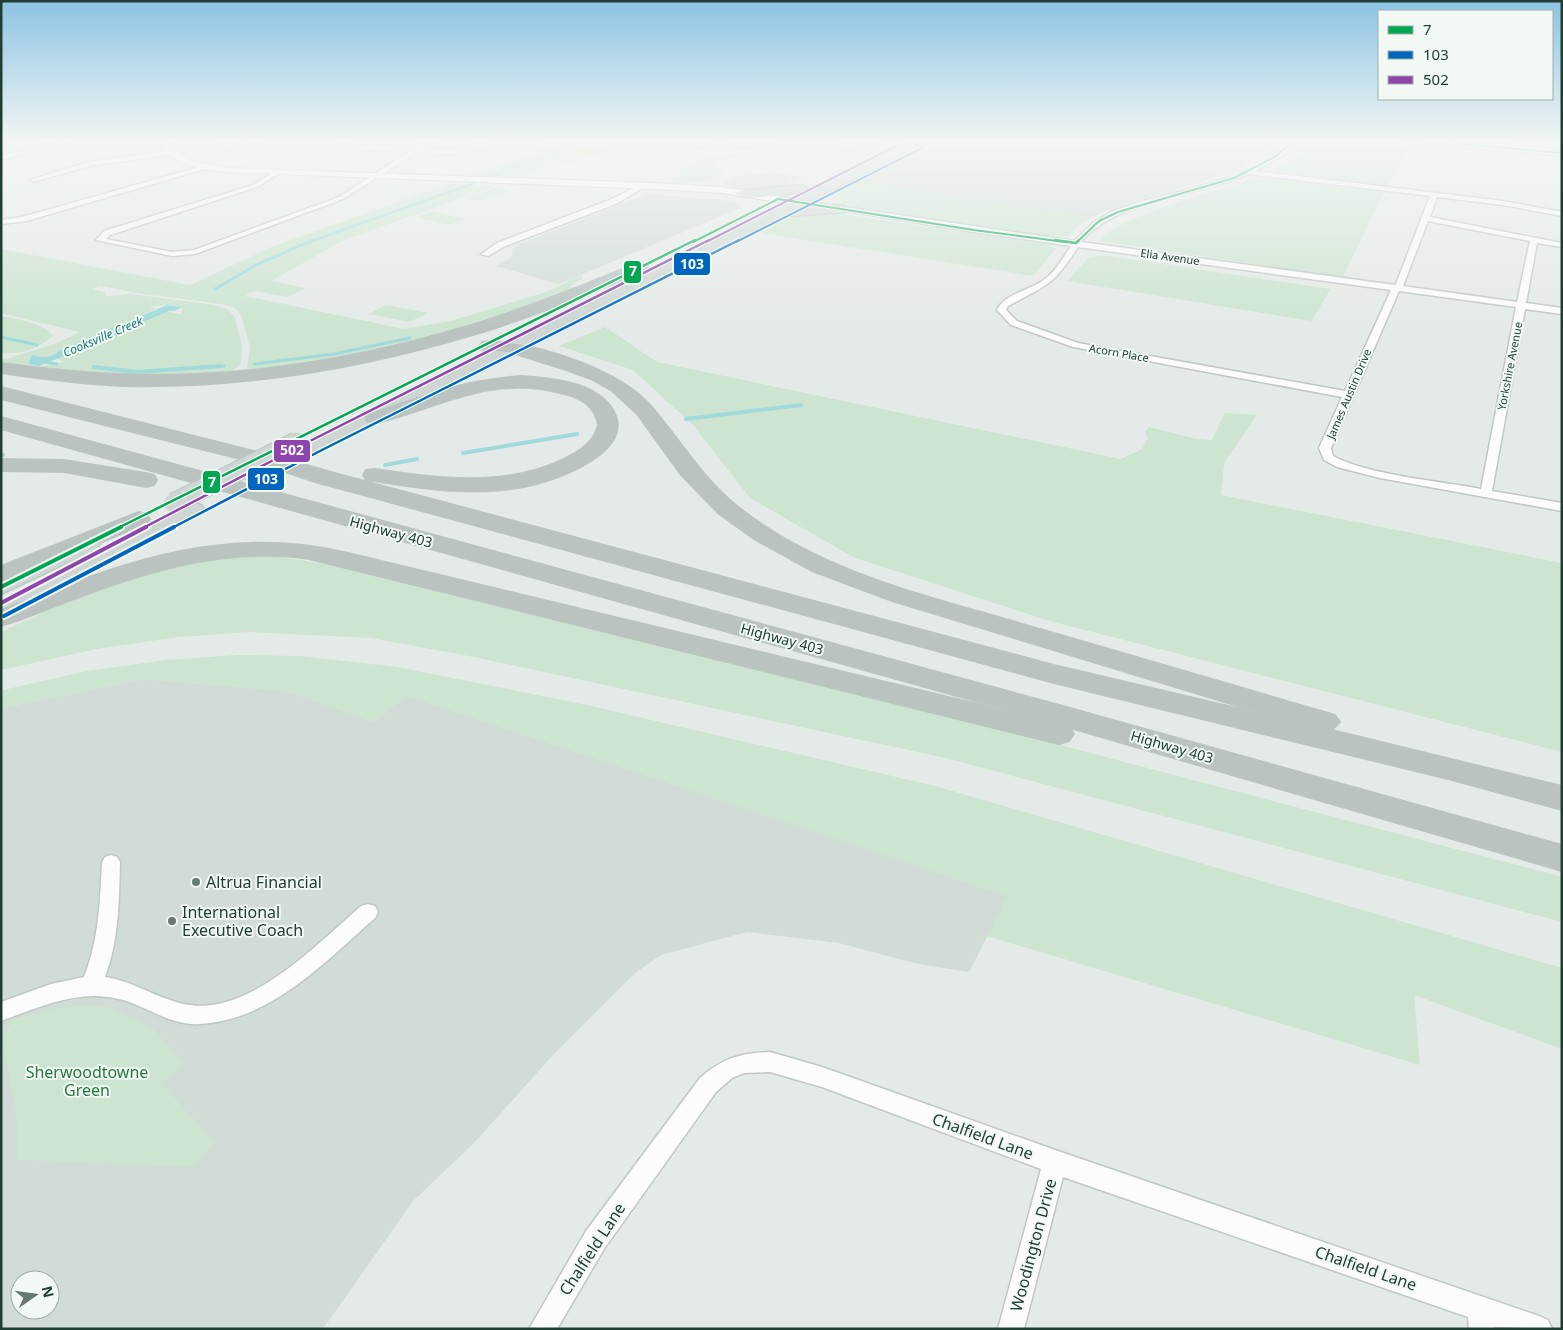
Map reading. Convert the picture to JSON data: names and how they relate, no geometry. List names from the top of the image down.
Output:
{
  "streets": {
    "highway": ["Highway 403"],
    "street": [
      "Elia Avenue",
      "Acorn Place",
      "Yorkshire Avenue",
      "James Austin Drive",
      "Chalfield Lane",
      "Woodington Drive"
    ]
  },
  "crossings": [
    ["Elia Avenue", "Acorn Place"],
    ["Elia Avenue", "Yorkshire Avenue"],
    ["Elia Avenue", "James Austin Drive"],
    ["Acorn Place", "James Austin Drive"],
    ["Yorkshire Avenue", "James Austin Drive"],
    ["Chalfield Lane", "Woodington Drive"]
  ],
  "water": ["Cooksville Creek"],
  "parks": ["Sherwoodtowne Green"],
  "places": ["Altrua Financial", "International Executive Coach"],
  "lines": ["transit line 7", "transit line 103", "transit line 502"],
  "legend": ["7", "103", "502"],
  "north": "right"
}
